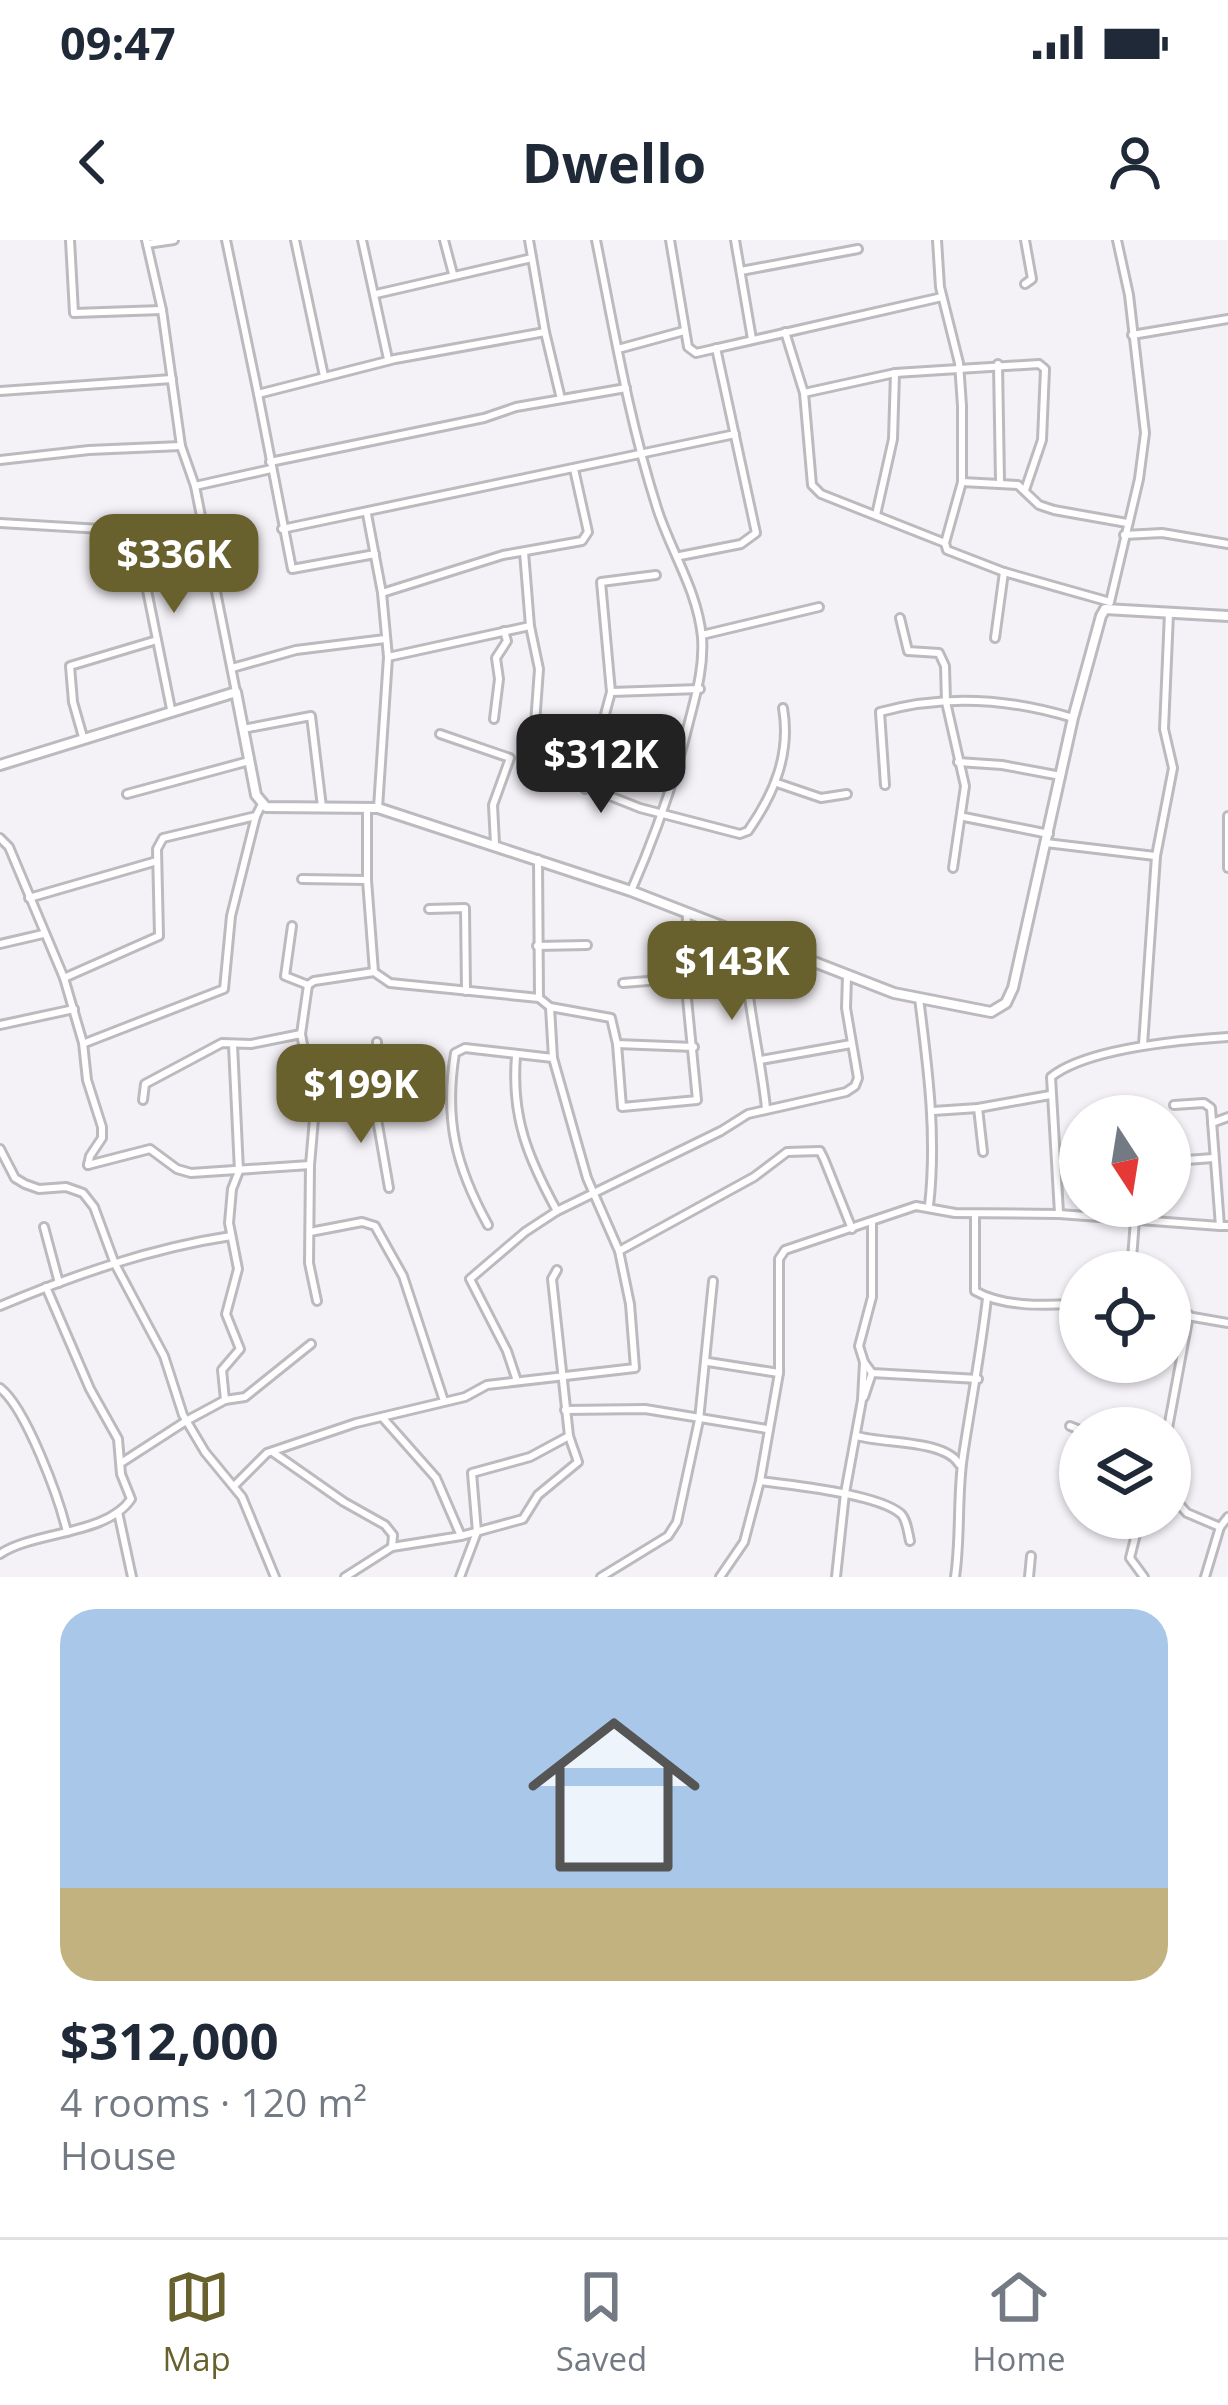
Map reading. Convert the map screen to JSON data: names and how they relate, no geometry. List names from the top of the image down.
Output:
{
  "north": "bottom",
  "page": {
    "status": "09:47",
    "header": "Dwello",
    "price": [
      "$336K",
      "$312K",
      "$143K",
      "$199K"
    ],
    "list": [
      {
        "name": "$312,000",
        "note": "4 rooms · 120 m² · House"
      }
    ],
    "tabs": ["Map", "Saved", "Home"]
  }
}
